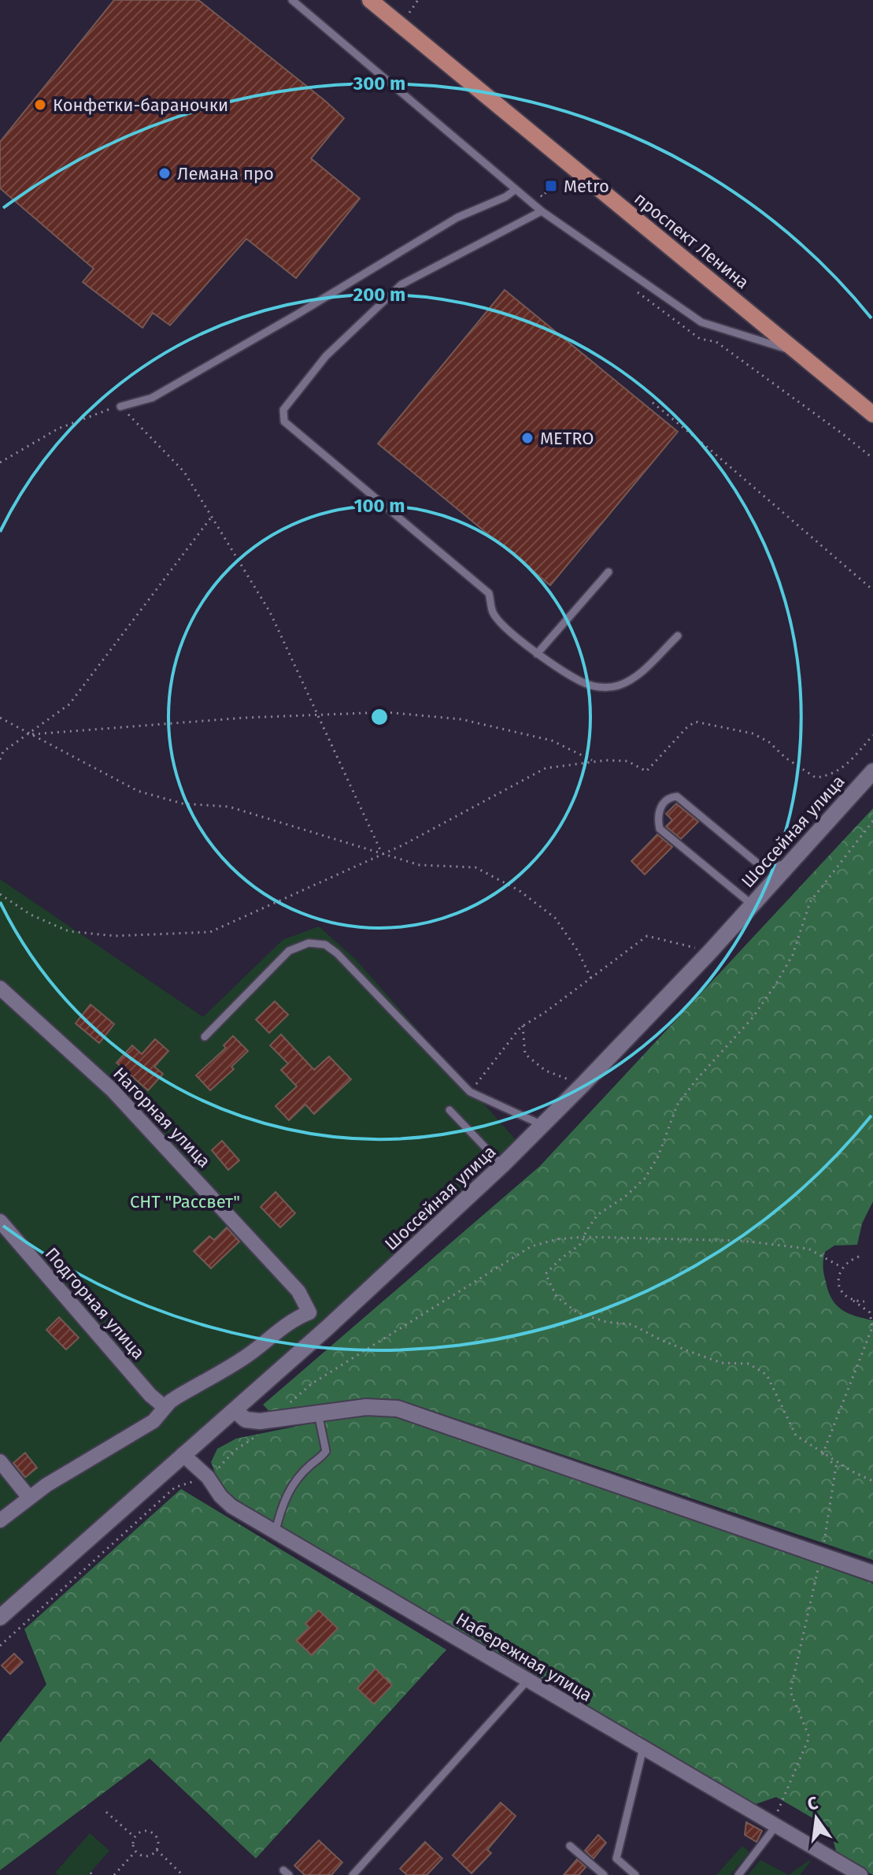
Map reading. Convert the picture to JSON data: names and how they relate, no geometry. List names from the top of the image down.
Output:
{
  "streets": {
    "main road": ["проспект Ленина"],
    "street": [
      "Шоссейная улица",
      "Нагорная улица",
      "Подгорная улица",
      "Набережная улица"
    ]
  },
  "crossings": [
    ["Шоссейная улица", "Нагорная улица"],
    ["Шоссейная улица", "Набережная улица"]
  ],
  "parks": ["СНТ \"Рассвет\""],
  "places": {
    "other": ["Конфетки-бараночки", "Лемана про", "METRO"],
    "transit": ["Metro"]
  },
  "north": "top",
  "rings": ["300 m", "200 m", "100 m"]
}
